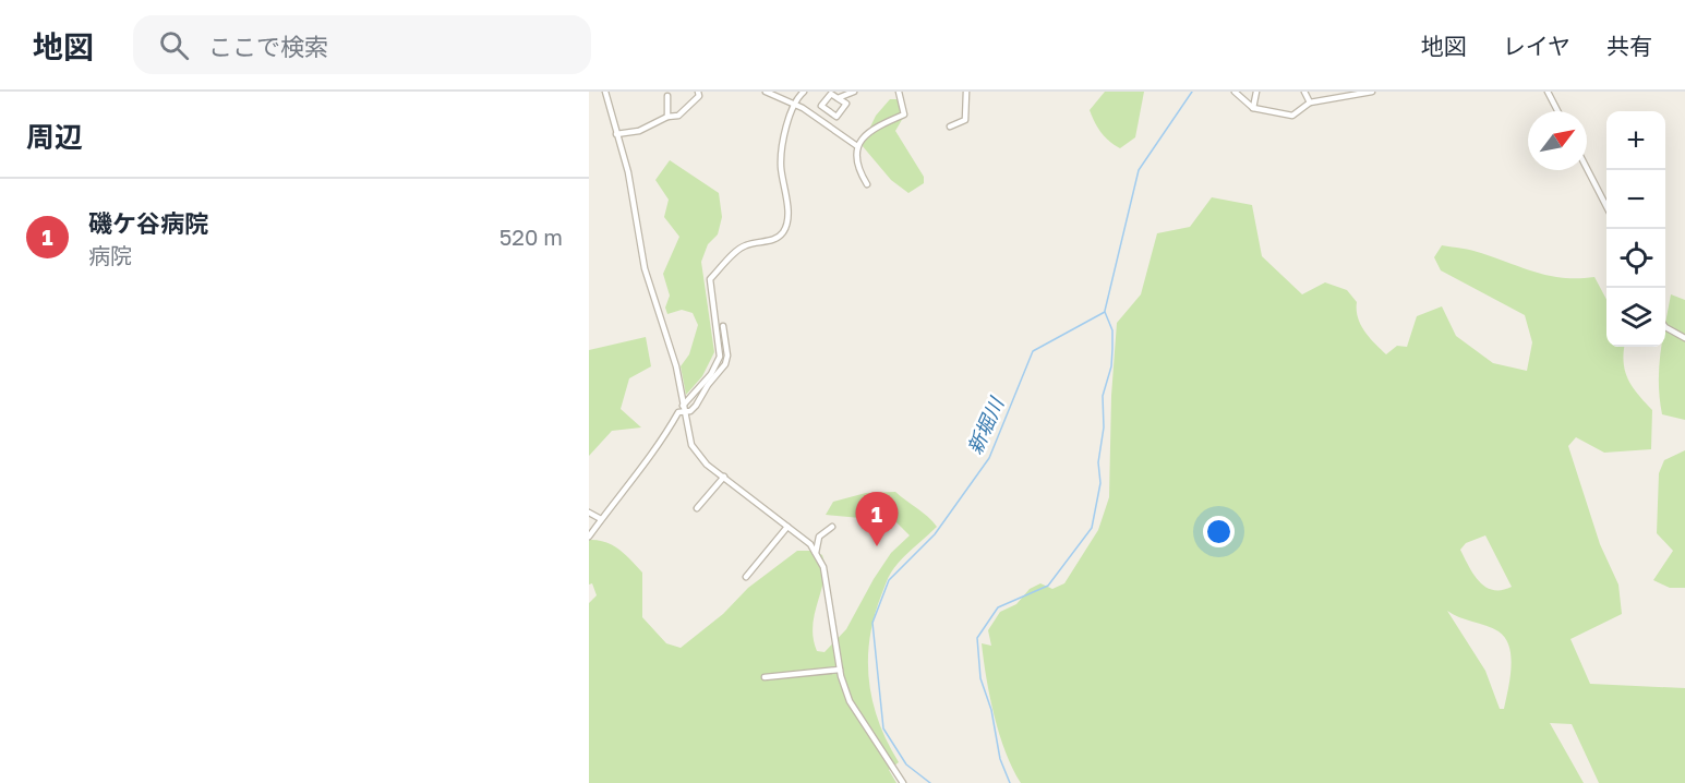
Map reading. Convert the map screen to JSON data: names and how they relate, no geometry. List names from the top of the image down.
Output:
{
  "water": ["新堀川"],
  "north": "top right",
  "page": {
    "header": "地図",
    "search": "ここで検索",
    "nav": ["地図", "レイヤ", "共有"],
    "heading": "周辺",
    "map_buttons": ["+", "−"],
    "list": [
      {
        "mark": "1",
        "name": "磯ケ谷病院",
        "note": "病院",
        "value": "520 m"
      }
    ],
    "pins": "1"
  }
}
